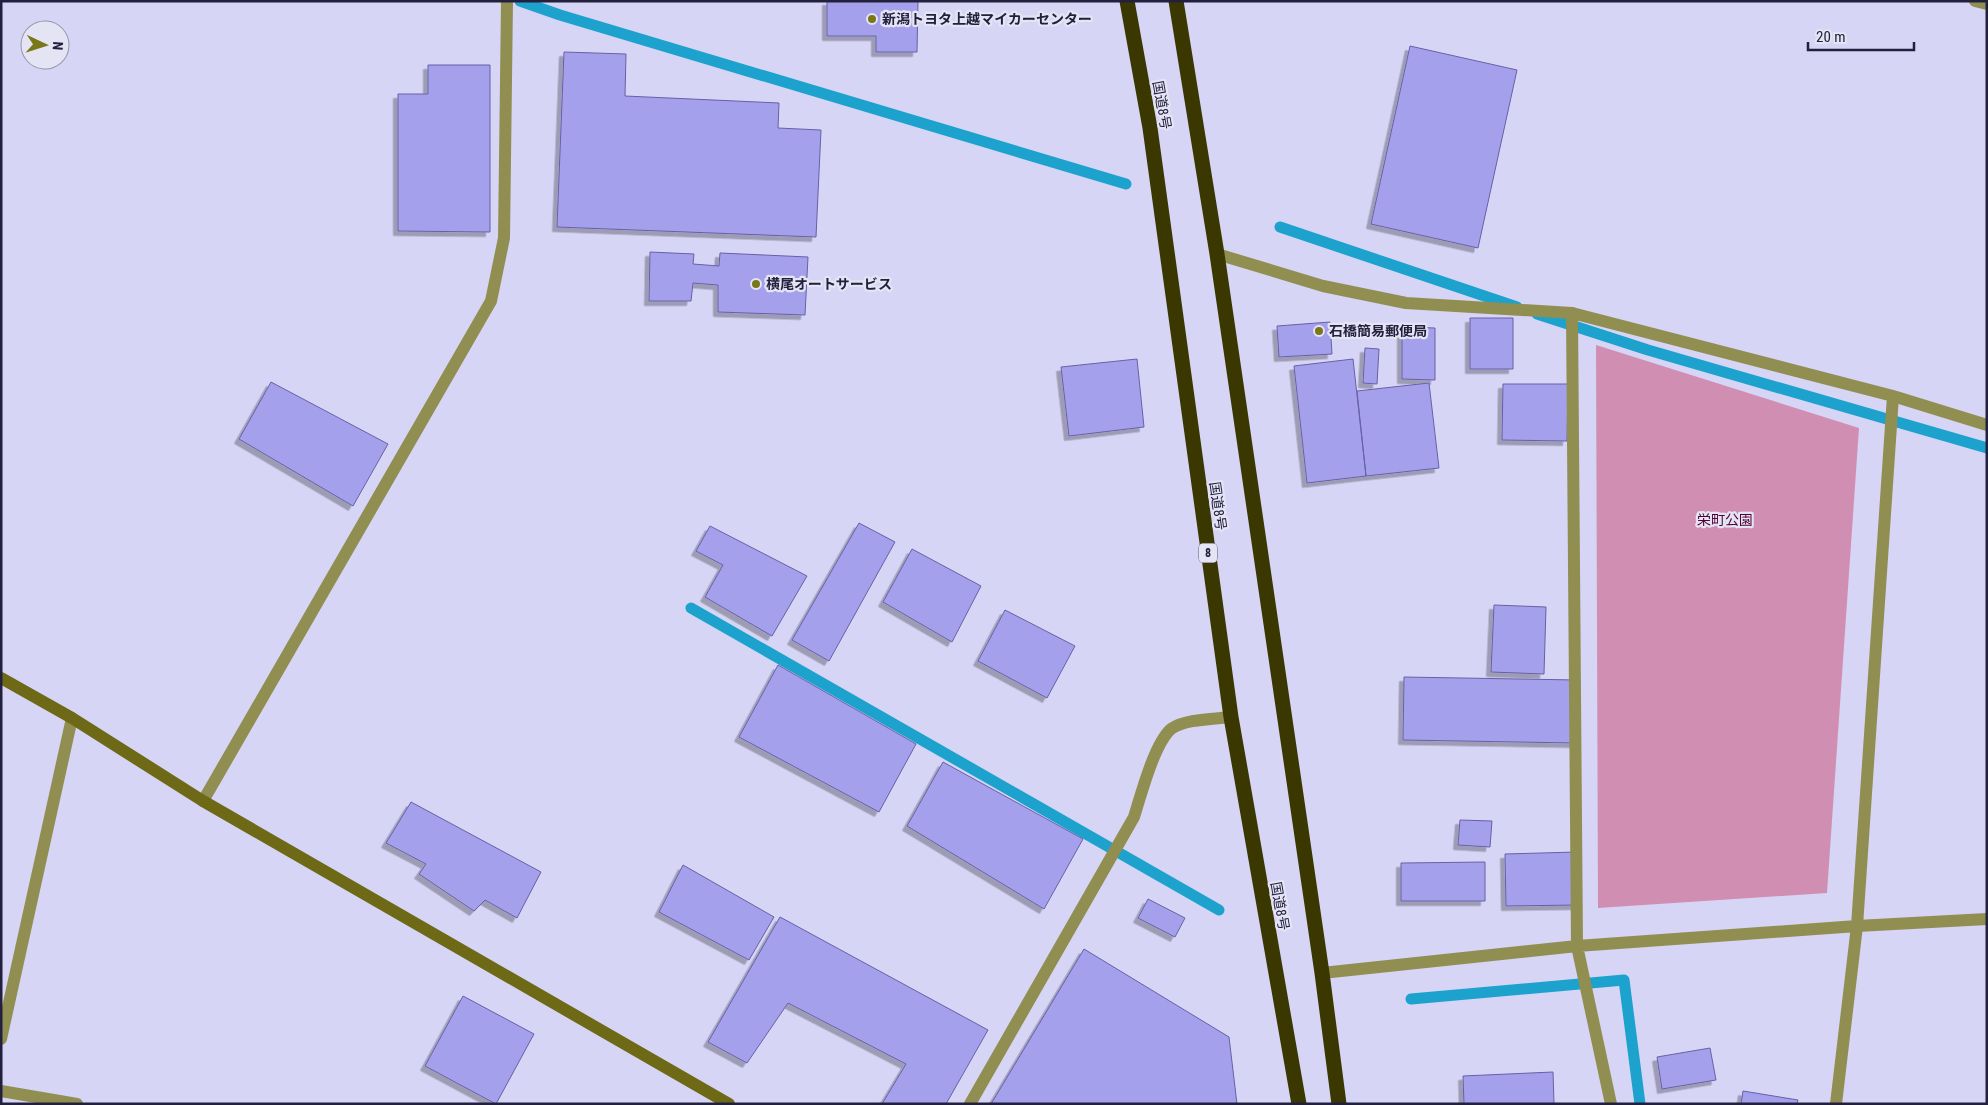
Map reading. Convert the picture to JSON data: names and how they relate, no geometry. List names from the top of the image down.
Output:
{
  "streets": {
    "highway": ["国道8号", "8"]
  },
  "parks": ["栄町公園"],
  "places": ["新潟トヨタ上越マイカーセンター", "横尾オートサービス", "石橋簡易郵便局"],
  "scale_bar": "20 m",
  "north": "right"
}
